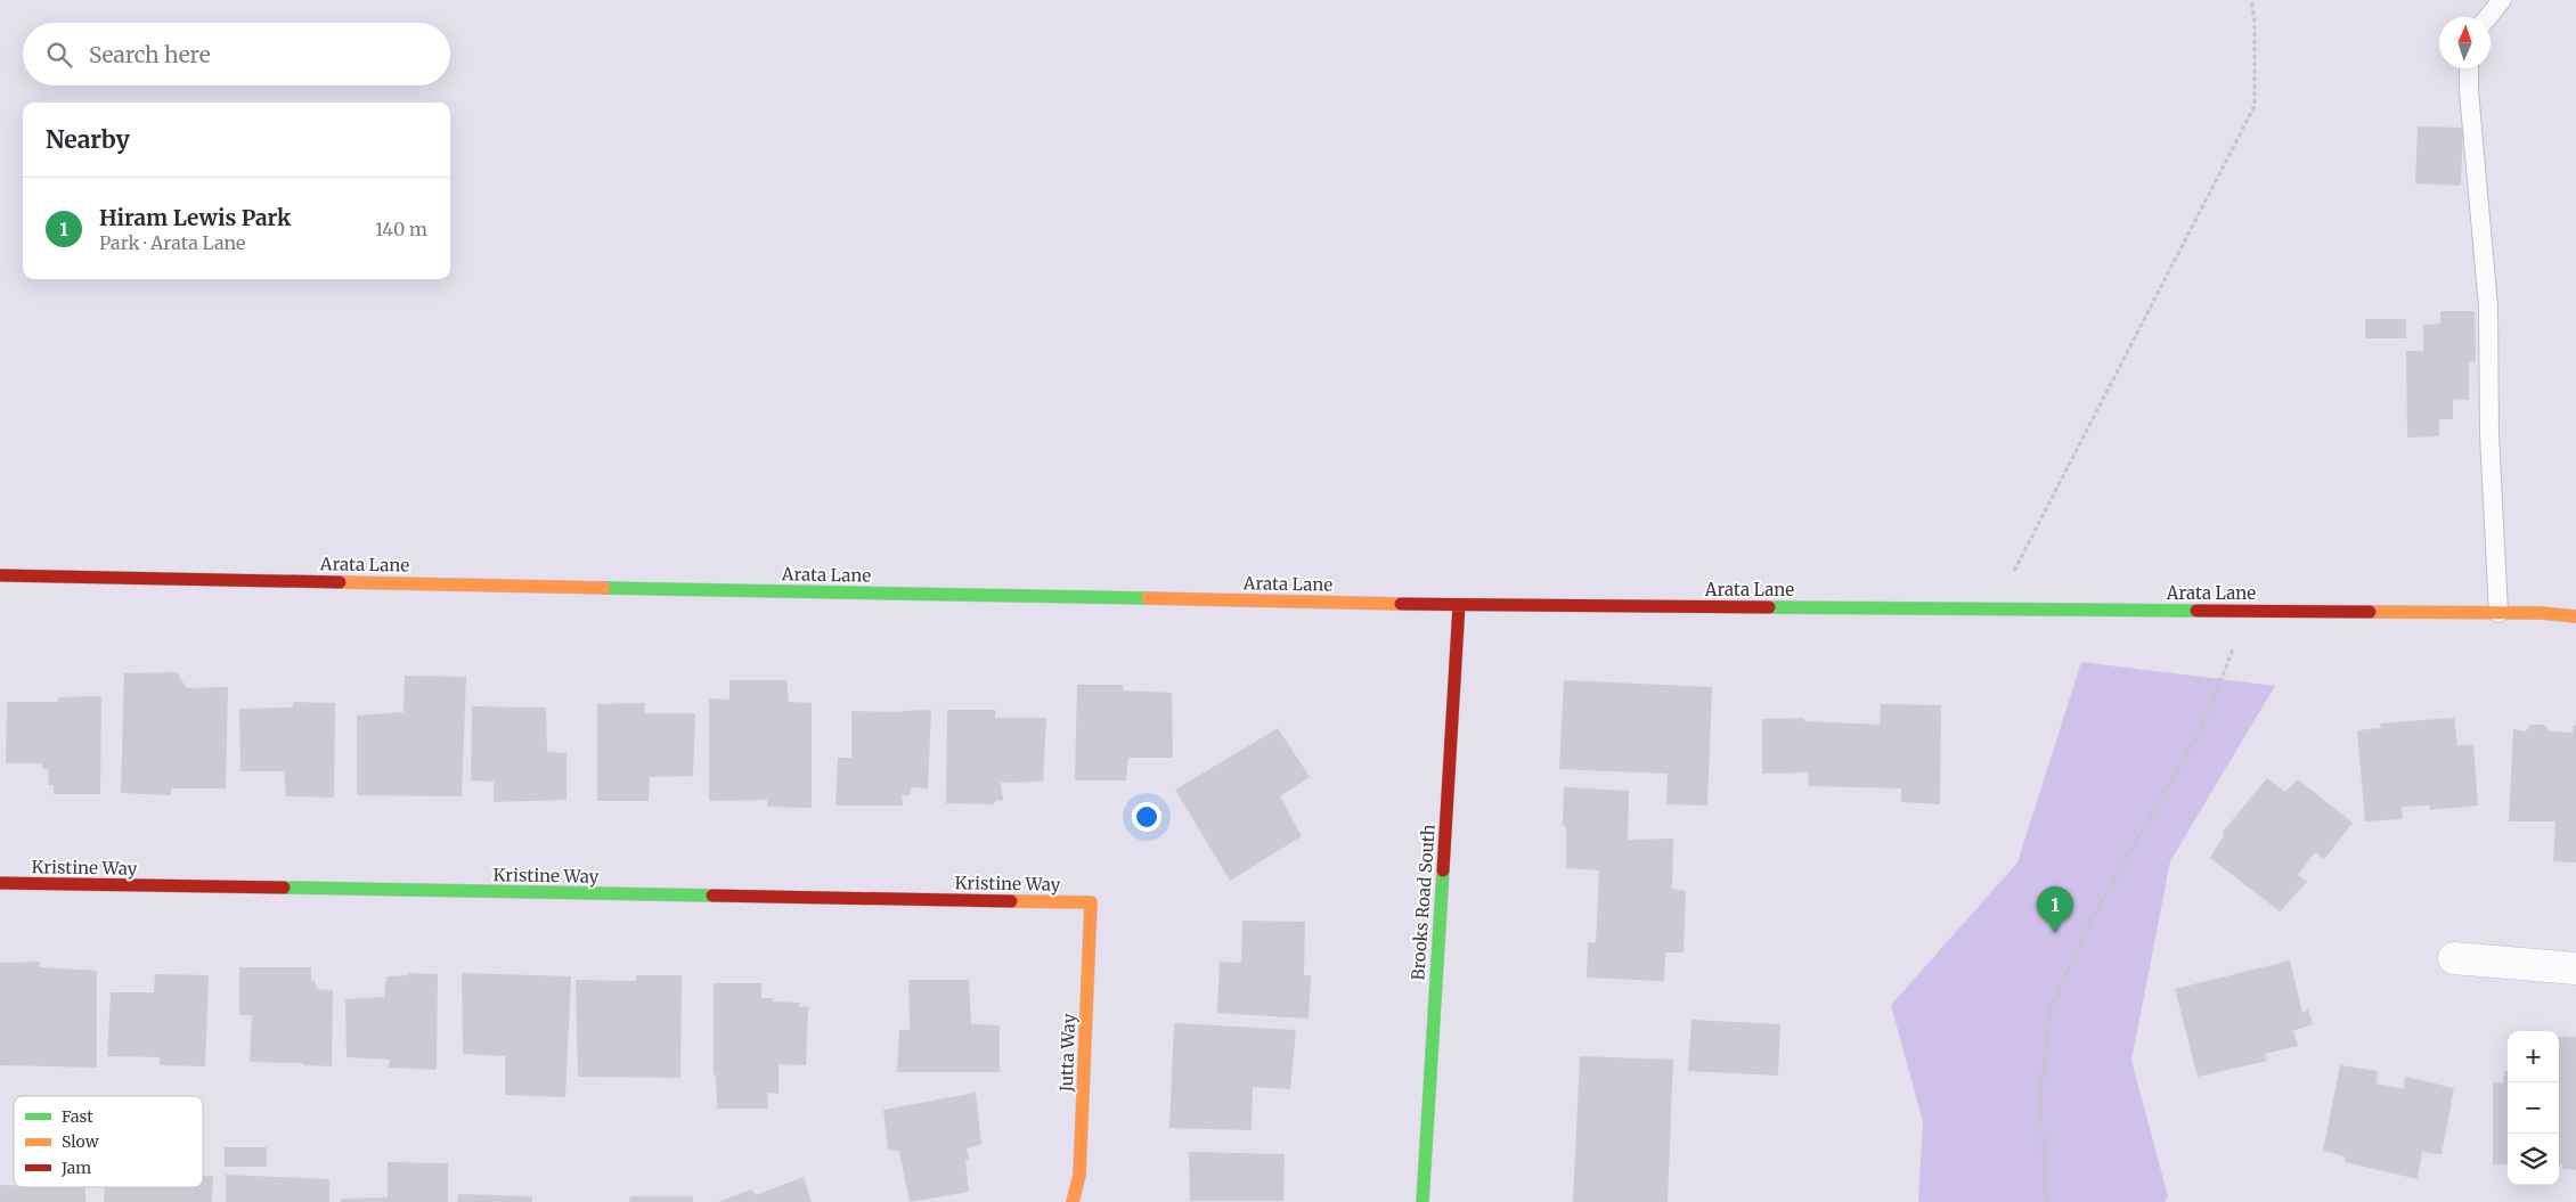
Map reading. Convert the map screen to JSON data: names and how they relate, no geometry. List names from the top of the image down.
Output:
{
  "streets": {
    "street": [
      "Arata Lane",
      "Kristine Way",
      "Brooks Road South",
      "Jutta Way"
    ]
  },
  "crossings": [
    ["Arata Lane", "Brooks Road South"],
    ["Kristine Way", "Jutta Way"]
  ],
  "legend": ["Fast", "Slow", "Jam"],
  "north": "top",
  "page": {
    "search": "Search here",
    "heading": "Nearby",
    "list": [
      {
        "mark": "1",
        "name": "Hiram Lewis Park",
        "note": "Park · Arata Lane",
        "value": "140 m"
      }
    ],
    "pins": "1",
    "map_buttons": ["+", "−"]
  }
}
